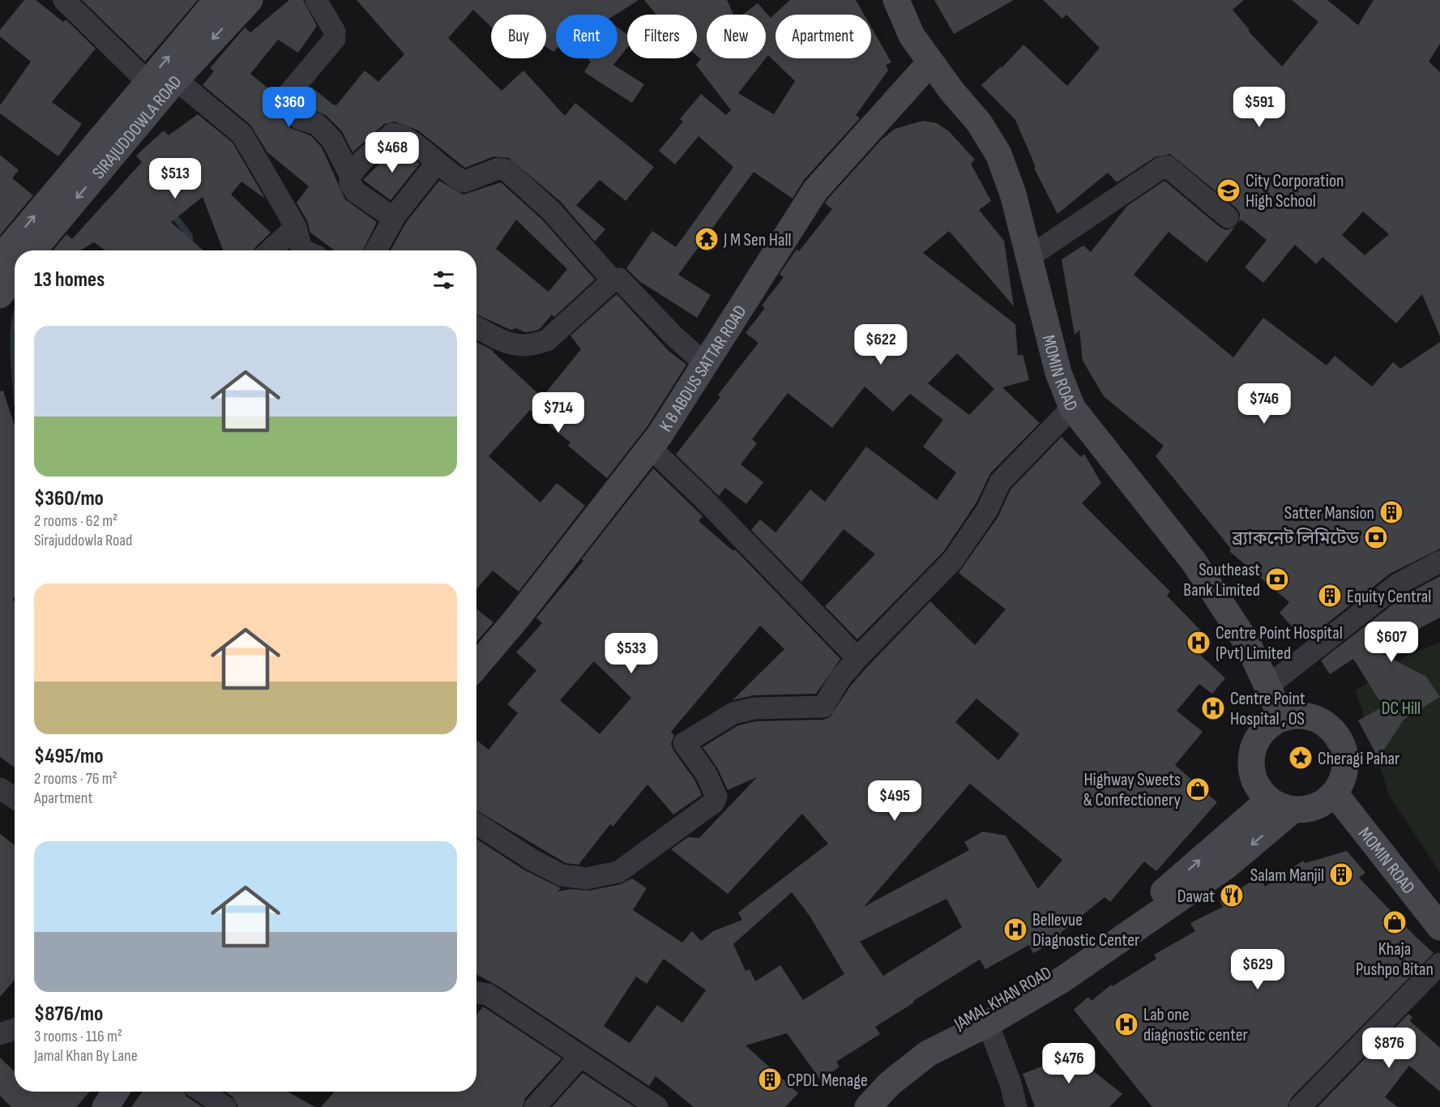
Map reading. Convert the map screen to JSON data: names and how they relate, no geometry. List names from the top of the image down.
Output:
{
  "streets": {
    "main road": [
      "SIRAJUDDOWLA ROAD",
      "K B ABDUS SATTAR ROAD",
      "MOMIN ROAD",
      "JAMAL KHAN ROAD"
    ]
  },
  "crossings": [
    ["K B ABDUS SATTAR ROAD", "MOMIN ROAD"],
    ["MOMIN ROAD", "JAMAL KHAN ROAD"]
  ],
  "parks": ["DC Hill"],
  "places": {
    "school or university": ["City Corporation High School"],
    "temple": ["J M Sen Hall"],
    "building": [
      "Satter Mansion",
      "Equity Central",
      "Salam Manjil",
      "CPDL Menage"
    ],
    "bank": ["ব্র্যাকনেট লিমিটেড", "Southeast Bank Limited"],
    "hospital": [
      "Centre Point Hospital (Pvt) Limited",
      "Centre Point Hospital , OS",
      "Bellevue Diagnostic Center",
      "Lab one diagnostic center"
    ],
    "place": ["Cheragi Pahar"],
    "shop": ["Highway Sweets & Confectionery", "Khaja Pushpo Bitan"],
    "restaurant": ["Dawat"]
  },
  "page": {
    "chip": [
      "Buy",
      "Rent",
      "Filters",
      "New",
      "Apartment"
    ],
    "price": [
      "$360",
      "$591",
      "$468",
      "$513",
      "$622",
      "$746",
      "$714",
      "$607",
      "$533",
      "$495",
      "$629",
      "$876",
      "$476"
    ],
    "heading": "13 homes",
    "list": [
      {
        "name": "$360/mo",
        "note": "2 rooms · 62 m² · Sirajuddowla Road"
      },
      {
        "name": "$495/mo",
        "note": "2 rooms · 76 m² · Apartment"
      },
      {
        "name": "$876/mo",
        "note": "3 rooms · 116 m² · Jamal Khan By Lane"
      }
    ]
  }
}
